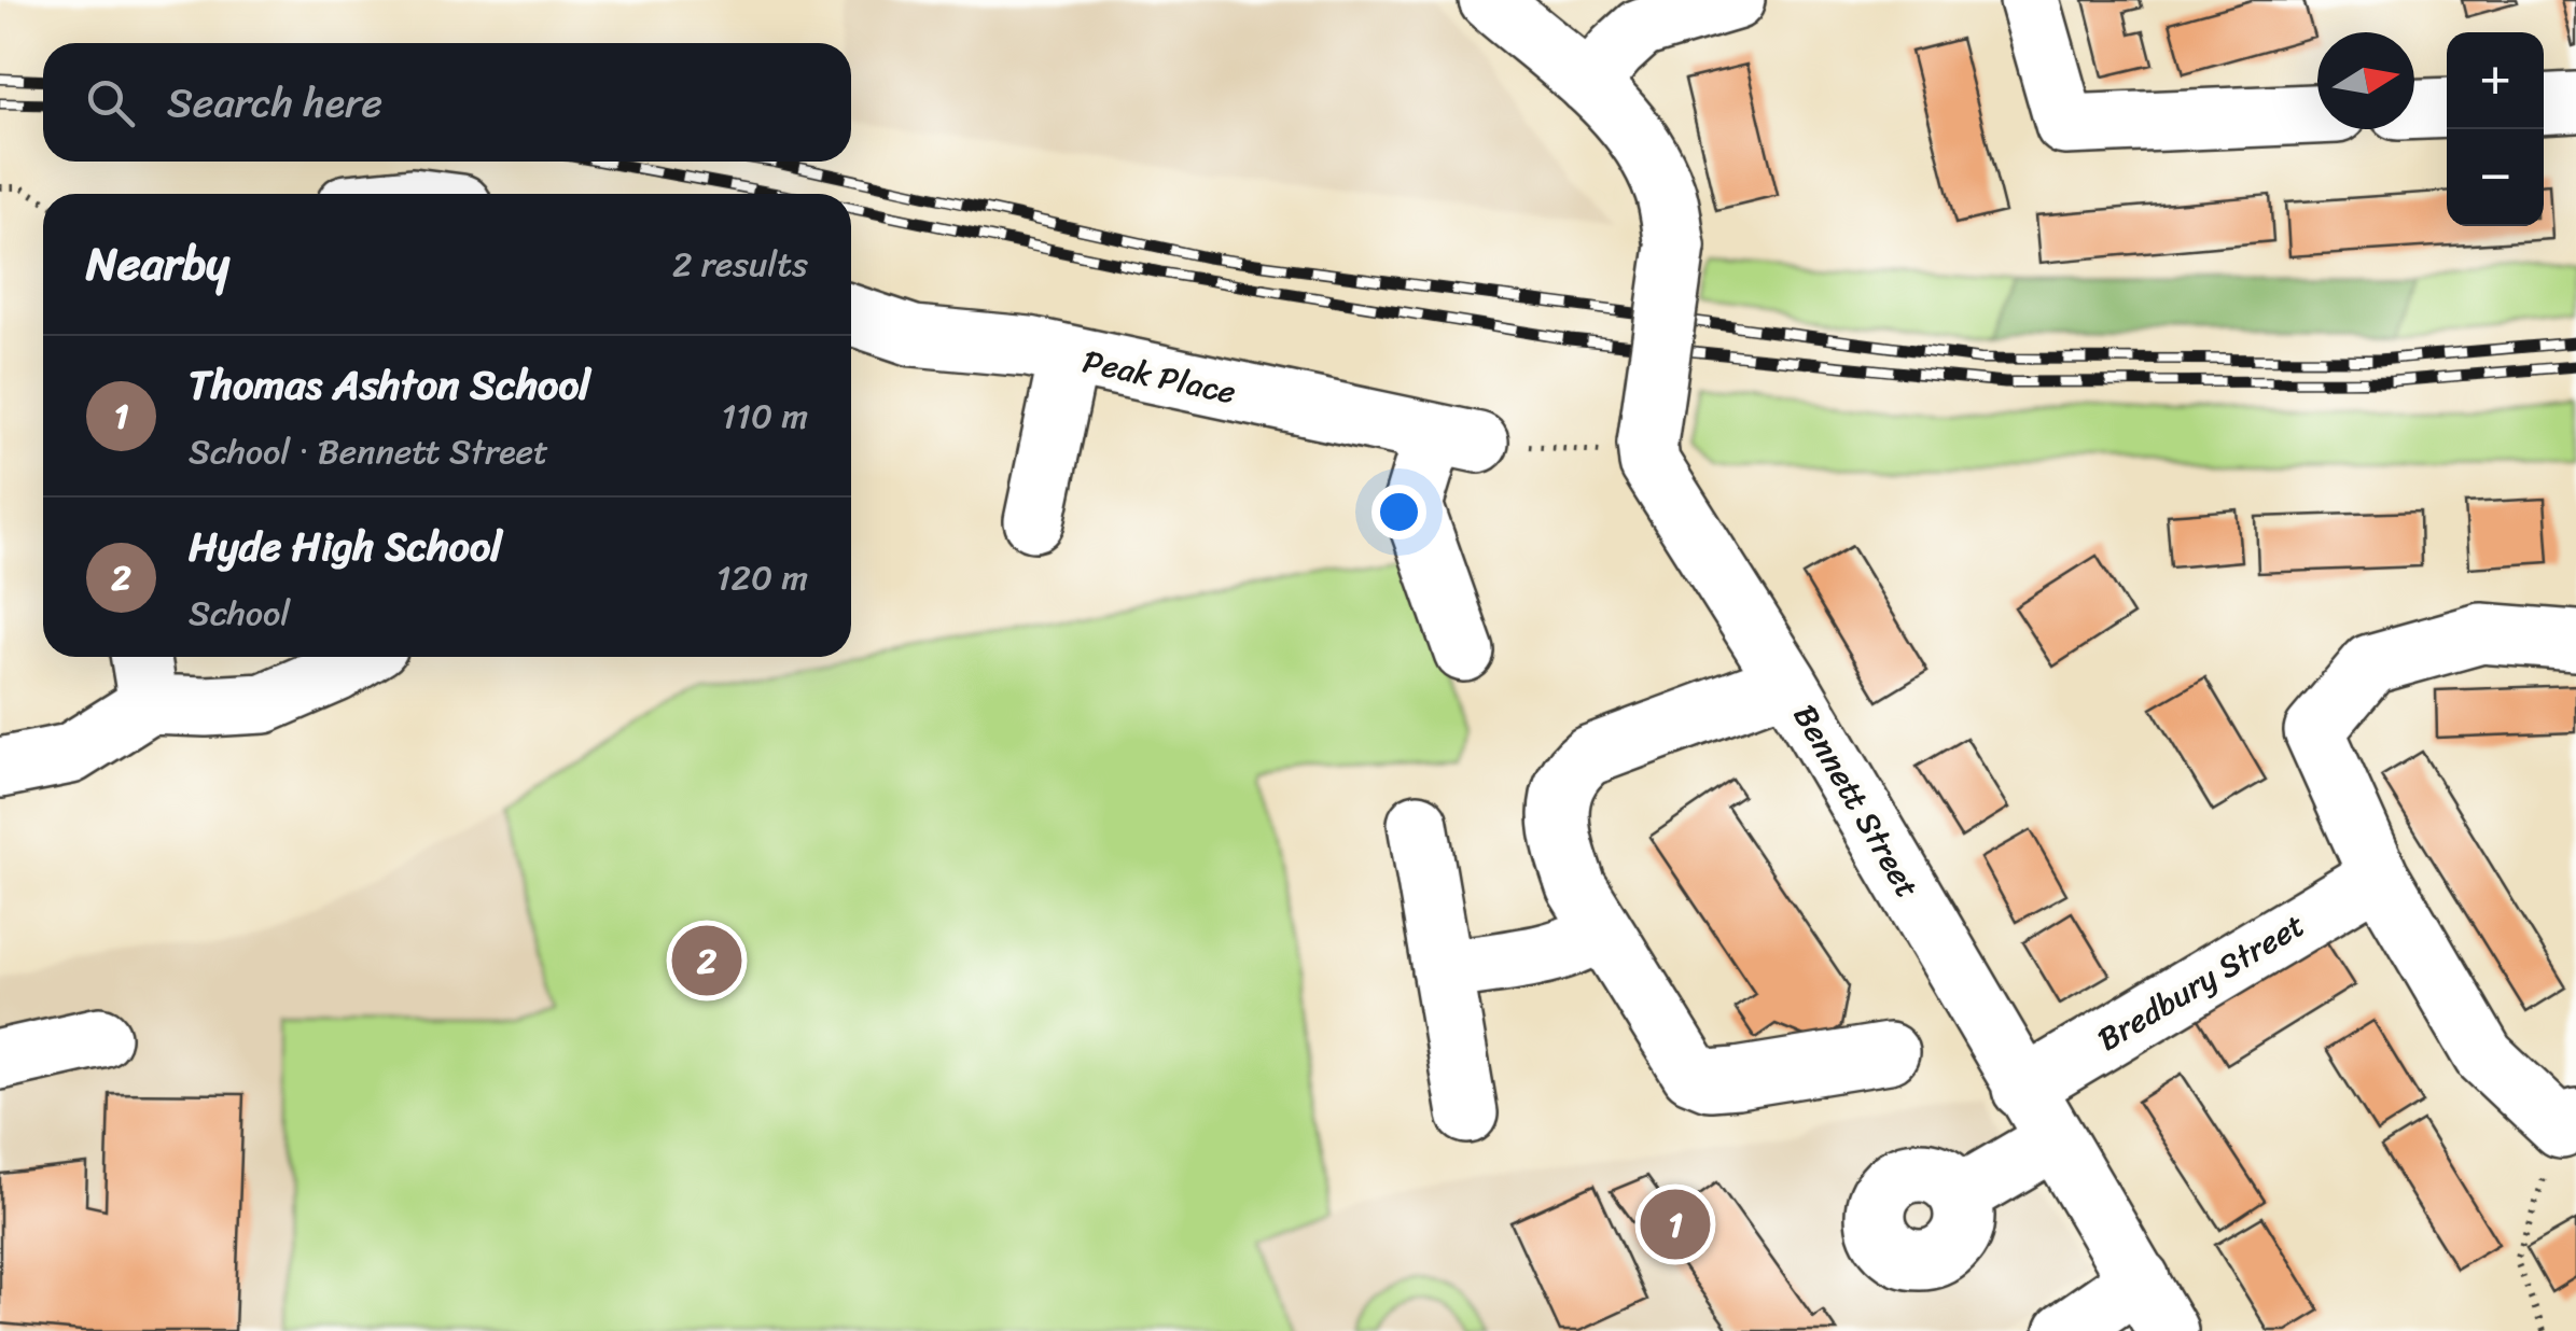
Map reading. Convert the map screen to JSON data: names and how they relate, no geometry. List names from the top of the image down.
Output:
{
  "streets": {
    "street": ["Peak Place", "Bennett Street", "Bredbury Street"]
  },
  "crossings": [
    ["Bennett Street", "Bredbury Street"]
  ],
  "north": "right",
  "page": {
    "map_buttons": ["+", "−"],
    "search": "Search here",
    "heading": ["Nearby", "2 results"],
    "list": [
      {
        "mark": "1",
        "name": "Thomas Ashton School",
        "note": "School · Bennett Street",
        "value": "110 m"
      },
      {
        "mark": "2",
        "name": "Hyde High School",
        "note": "School",
        "value": "120 m"
      }
    ],
    "pins": ["2", "1"]
  }
}
